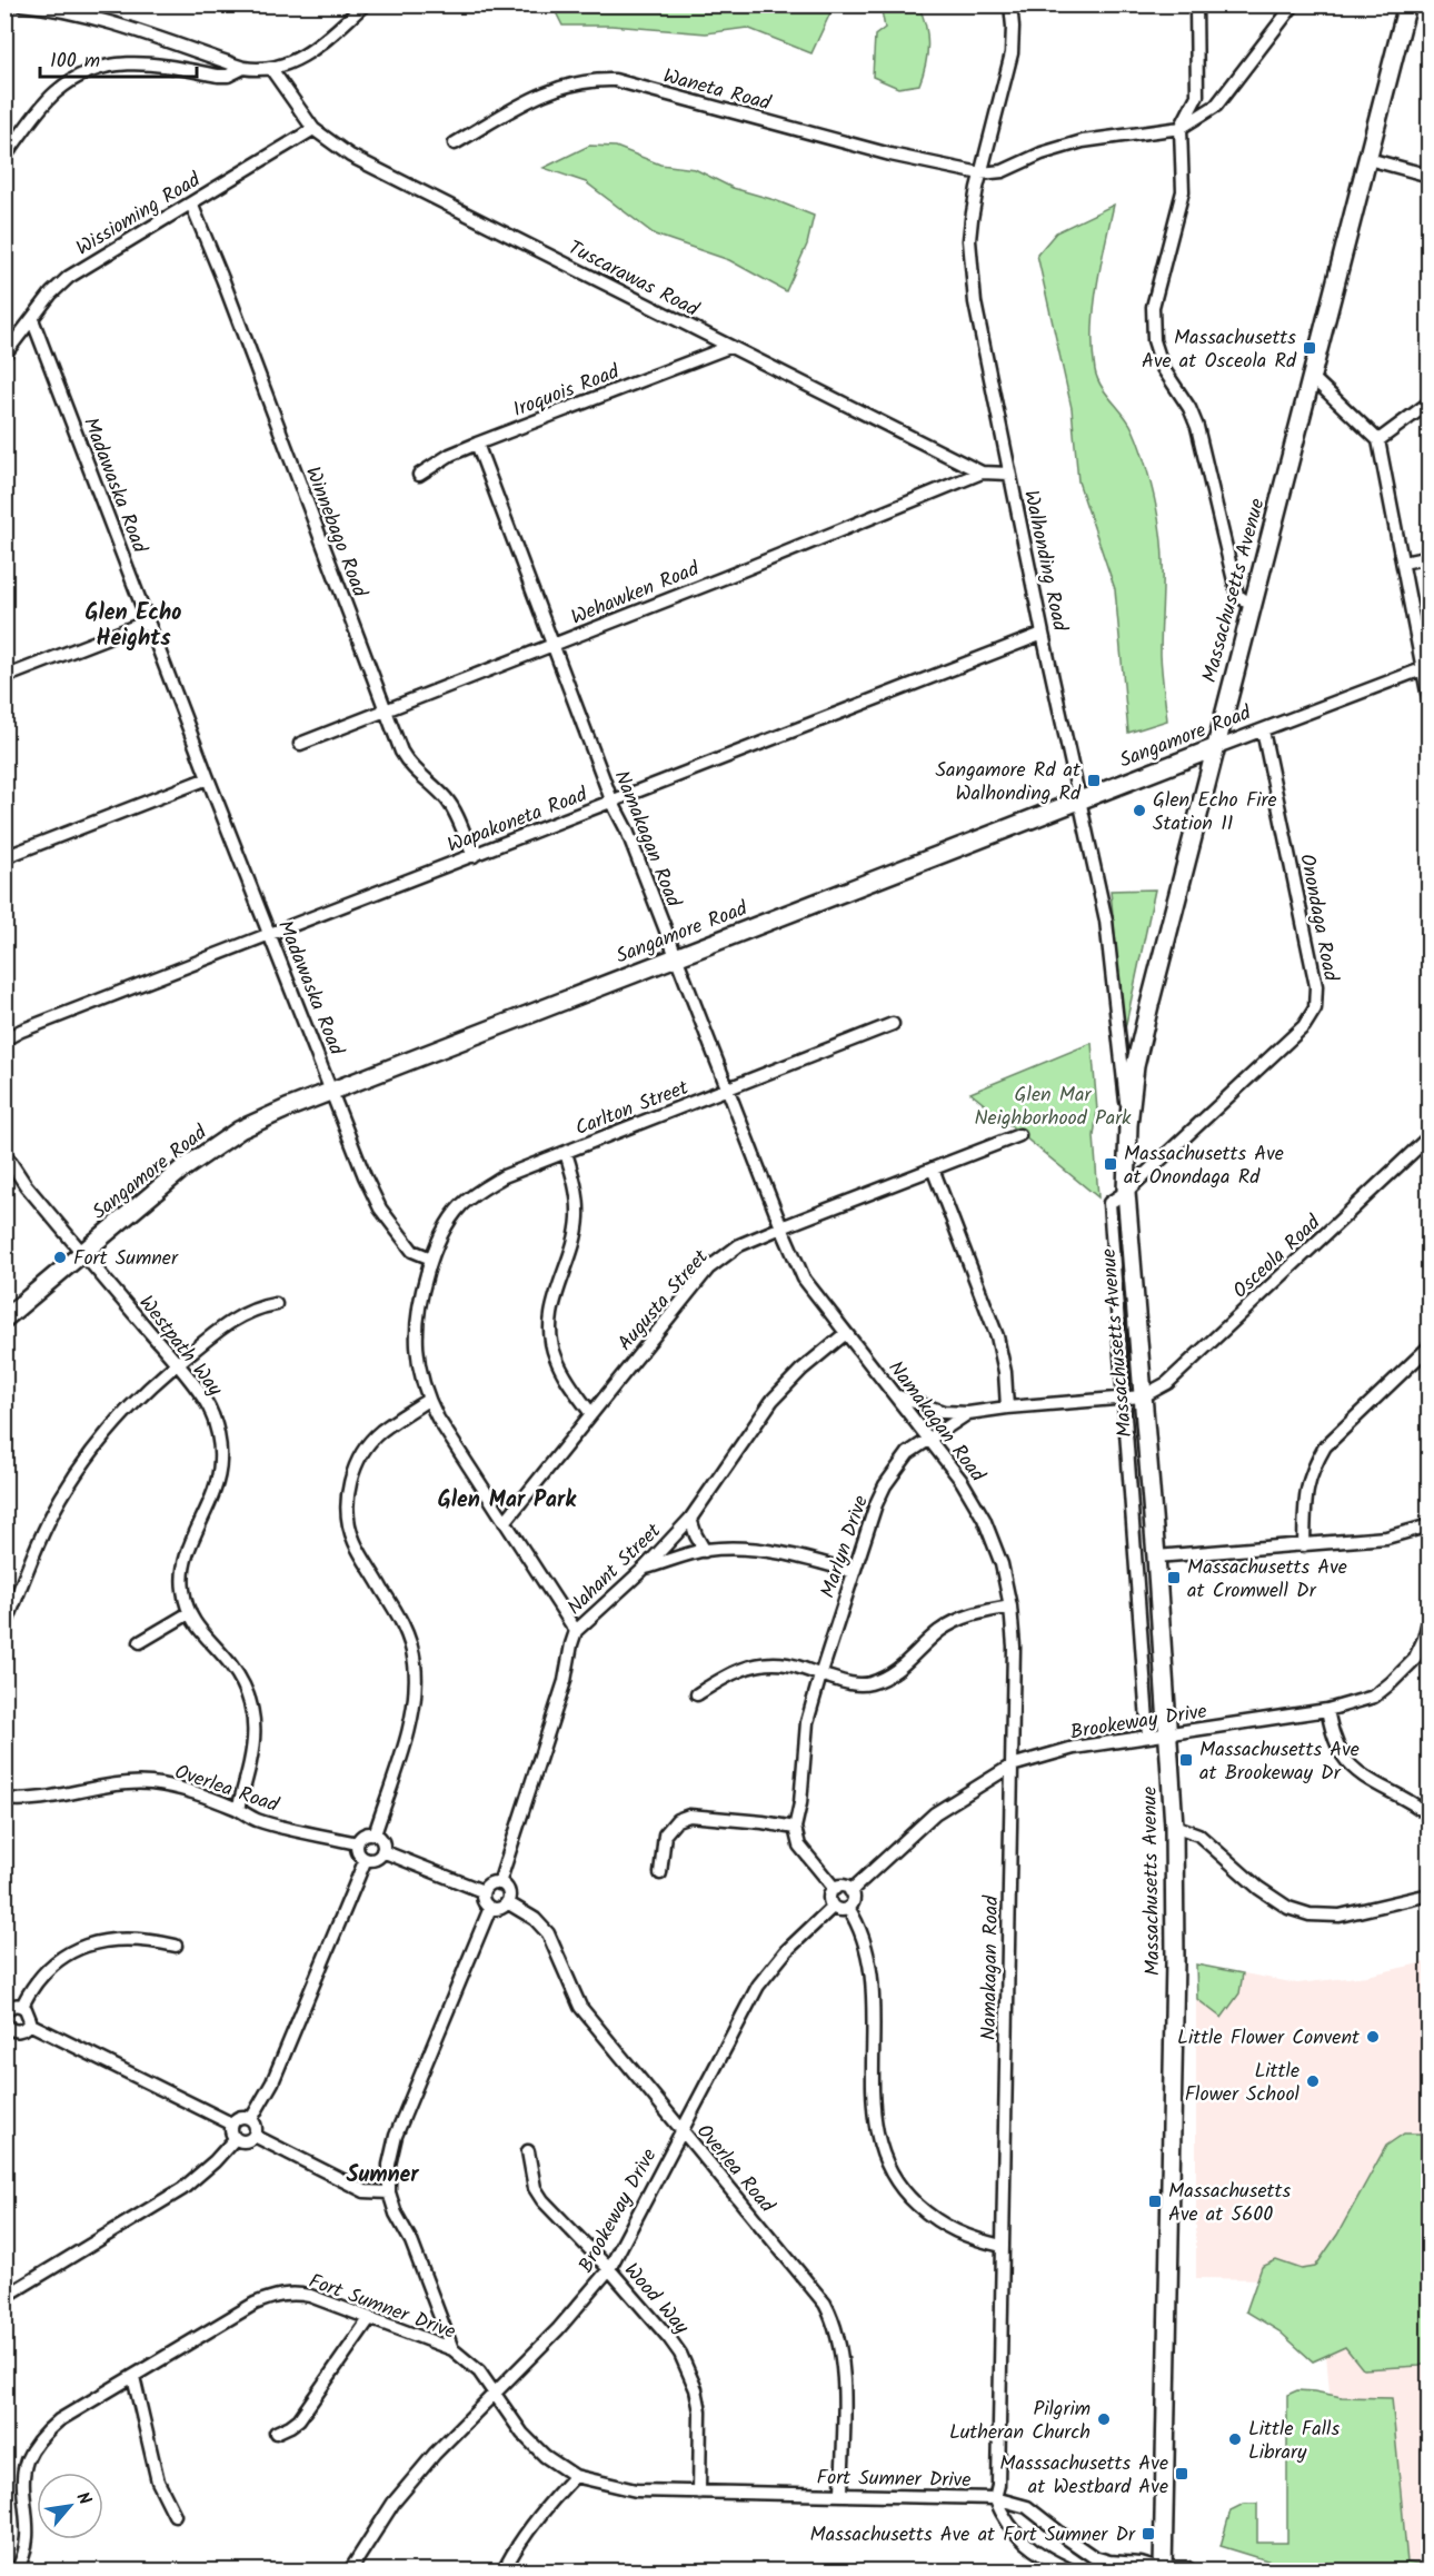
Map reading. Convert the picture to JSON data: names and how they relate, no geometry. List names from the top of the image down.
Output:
{
  "streets": {
    "main road": ["Massachusetts Avenue", "Sangamore Road"],
    "street": [
      "Waneta Road",
      "Wissioming Road",
      "Tuscarawas Road",
      "Iroquois Road",
      "Madawaska Road",
      "Winnebago Road",
      "Walhonding Road",
      "Wehawken Road",
      "Wapakoneta Road",
      "Namakagan Road",
      "Onondaga Road",
      "Carlton Street",
      "Osceola Road",
      "Augusta Street",
      "Westpath Way",
      "Marlyn Drive",
      "Nahant Street",
      "Brookeway Drive",
      "Overlea Road",
      "Wood Way",
      "Fort Sumner Drive"
    ]
  },
  "crossings": [
    ["Waneta Road", "Walhonding Road"],
    ["Wissioming Road", "Tuscarawas Road"],
    ["Wissioming Road", "Madawaska Road"],
    ["Wissioming Road", "Winnebago Road"],
    ["Tuscarawas Road", "Iroquois Road"],
    ["Tuscarawas Road", "Walhonding Road"],
    ["Tuscarawas Road", "Wehawken Road"],
    ["Iroquois Road", "Namakagan Road"],
    ["Madawaska Road", "Sangamore Road"],
    ["Madawaska Road", "Wapakoneta Road"],
    ["Madawaska Road", "Carlton Street"],
    ["Winnebago Road", "Wehawken Road"],
    ["Winnebago Road", "Wapakoneta Road"],
    ["Walhonding Road", "Massachusetts Avenue"],
    ["Walhonding Road", "Sangamore Road"],
    ["Walhonding Road", "Wapakoneta Road"],
    ["Massachusetts Avenue", "Sangamore Road"],
    ["Massachusetts Avenue", "Onondaga Road"],
    ["Massachusetts Avenue", "Osceola Road"],
    ["Massachusetts Avenue", "Marlyn Drive"],
    ["Massachusetts Avenue", "Brookeway Drive"],
    ["Massachusetts Avenue", "Fort Sumner Drive"],
    ["Wehawken Road", "Namakagan Road"],
    ["Sangamore Road", "Namakagan Road"],
    ["Sangamore Road", "Onondaga Road"],
    ["Sangamore Road", "Westpath Way"],
    ["Wapakoneta Road", "Namakagan Road"],
    ["Namakagan Road", "Carlton Street"],
    ["Namakagan Road", "Augusta Street"],
    ["Namakagan Road", "Marlyn Drive"],
    ["Namakagan Road", "Nahant Street"],
    ["Namakagan Road", "Brookeway Drive"],
    ["Namakagan Road", "Fort Sumner Drive"],
    ["Osceola Road", "Marlyn Drive"],
    ["Westpath Way", "Overlea Road"],
    ["Nahant Street", "Overlea Road"],
    ["Brookeway Drive", "Overlea Road"],
    ["Brookeway Drive", "Wood Way"],
    ["Brookeway Drive", "Fort Sumner Drive"],
    ["Overlea Road", "Fort Sumner Drive"],
    ["Wood Way", "Fort Sumner Drive"]
  ],
  "districts": ["Glen Echo Heights", "Glen Mar Park", "Sumner"],
  "parks": ["Glen Mar Neighborhood Park"],
  "places": {
    "transit": [
      "Massachusetts Ave at Osceola Rd",
      "Sangamore Rd at Walhonding Rd",
      "Massachusetts Ave at Onondaga Rd",
      "Massachusetts Ave at Cromwell Dr",
      "Massachusetts Ave at Brookeway Dr",
      "Massachusetts Ave at 5600",
      "Masssachusetts Ave at Westbard Ave",
      "Massachusetts Ave at Fort Sumner Dr"
    ],
    "other": [
      "Glen Echo Fire Station 11",
      "Fort Sumner",
      "Little Flower Convent",
      "Little Flower School",
      "Pilgrim Lutheran Church",
      "Little Falls Library"
    ]
  },
  "scale_bar": "100 m",
  "north": "top right"
}
